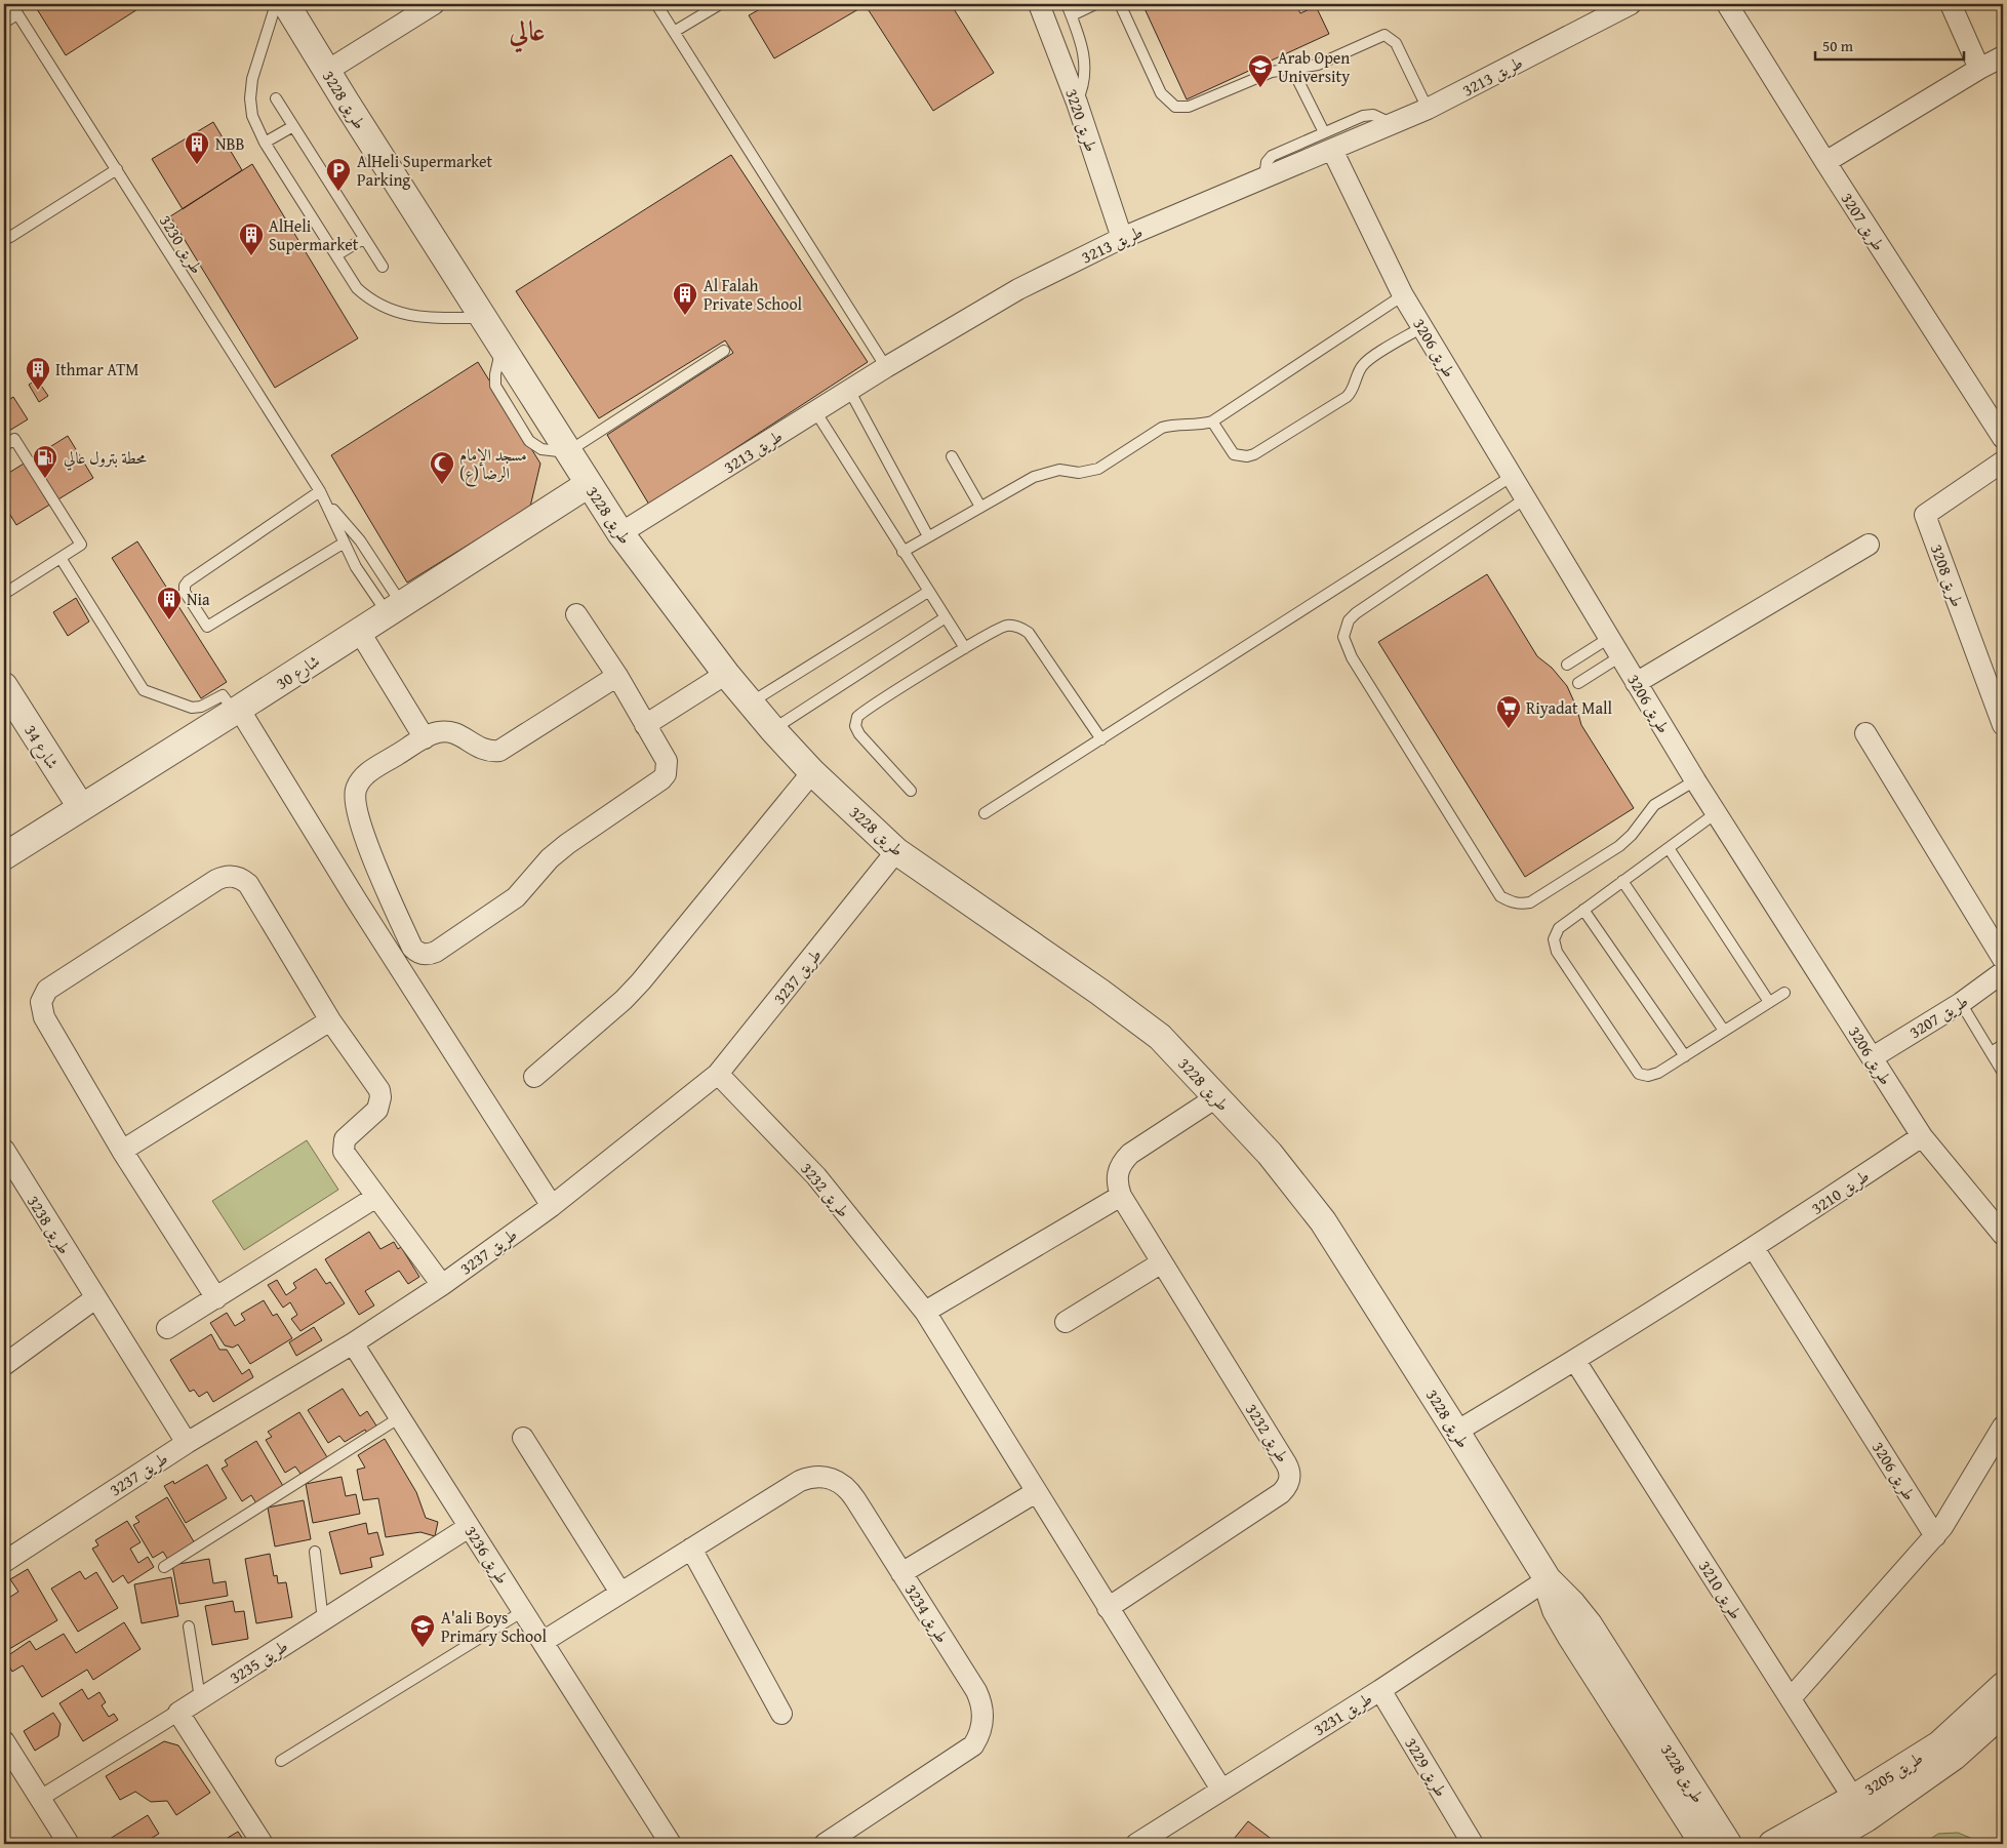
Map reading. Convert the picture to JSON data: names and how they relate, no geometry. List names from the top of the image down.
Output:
{
  "streets": {
    "street": [
      "طريق 3213",
      "طريق 3228",
      "طريق 3220",
      "طريق 3207",
      "طريق 3206",
      "طريق 3208",
      "شارع 30",
      "شارع 34",
      "طريق 3237",
      "طريق 3232",
      "طريق 3210",
      "طريق 3238",
      "طريق 3236",
      "طريق 3234",
      "طريق 3235",
      "طريق 3231",
      "طريق 3229",
      "طريق 3205"
    ],
    "lane": ["طريق 3230"]
  },
  "crossings": [
    ["طريق 3213", "طريق 3228"],
    ["طريق 3213", "طريق 3220"],
    ["طريق 3213", "طريق 3206"],
    ["طريق 3228", "شارع 30"],
    ["طريق 3228", "طريق 3237"],
    ["طريق 3228", "طريق 3232"],
    ["طريق 3228", "طريق 3210"],
    ["طريق 3228", "طريق 3231"],
    ["طريق 3207", "طريق 3206"],
    ["طريق 3230", "شارع 30"],
    ["طريق 3206", "طريق 3210"],
    ["شارع 30", "شارع 34"],
    ["طريق 3237", "طريق 3232"],
    ["طريق 3237", "طريق 3238"],
    ["طريق 3237", "طريق 3236"],
    ["طريق 3232", "طريق 3231"],
    ["طريق 3210", "طريق 3205"],
    ["طريق 3236", "طريق 3234"],
    ["طريق 3236", "طريق 3235"],
    ["طريق 3231", "طريق 3229"]
  ],
  "districts": ["عالي"],
  "places": {
    "school or university": ["Arab Open University", "A'ali Boys Primary School"],
    "building": [
      "NBB",
      "AlHeli Supermarket",
      "Al Falah Private School",
      "Ithmar ATM",
      "Nia"
    ],
    "parking": ["AlHeli Supermarket Parking"],
    "fuel station": ["محطة بترول عالي"],
    "mosque": ["مسجد الإمام الرضا (ع)"],
    "supermarket": ["Riyadat Mall"]
  },
  "scale_bar": "50 m"
}
